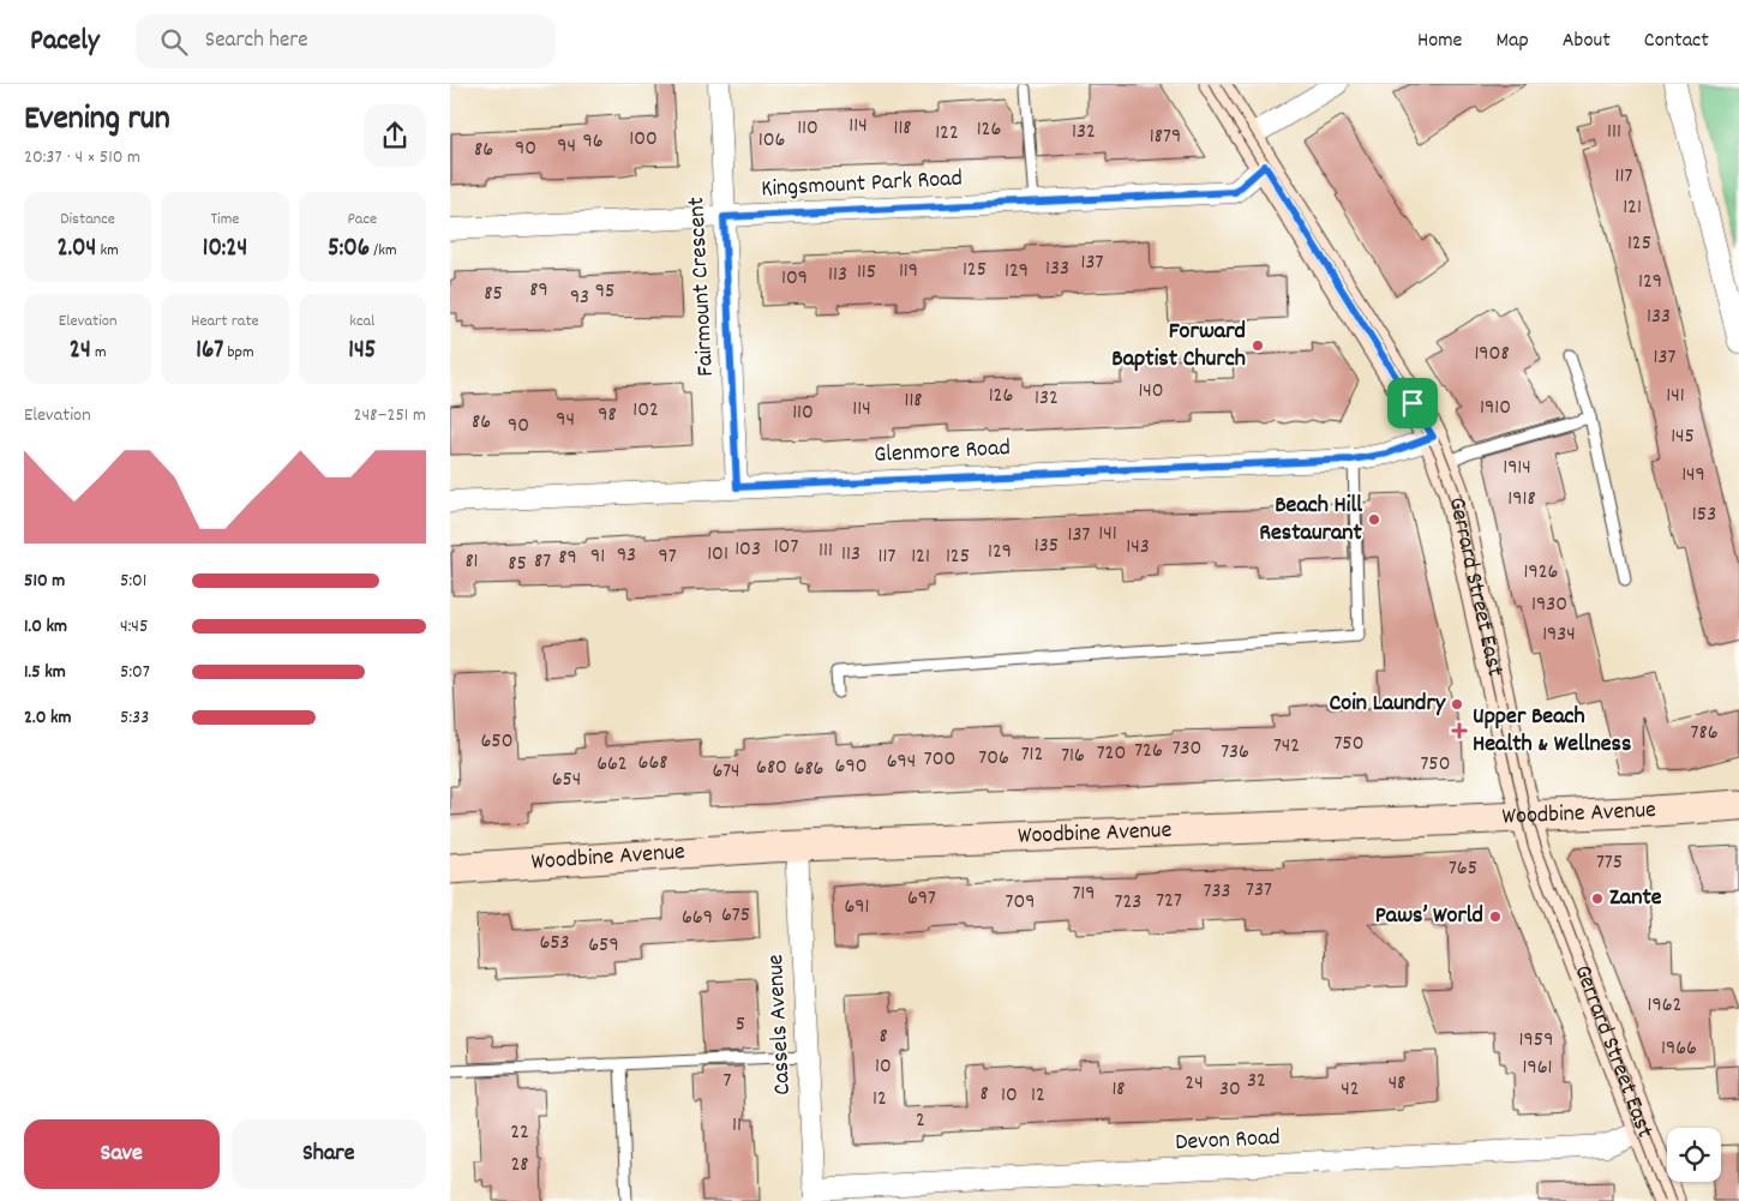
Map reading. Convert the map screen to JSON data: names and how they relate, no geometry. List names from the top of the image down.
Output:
{
  "streets": {
    "main road": ["Gerrard Street East", "Woodbine Avenue"],
    "street": [
      "Kingsmount Park Road",
      "Fairmount Crescent",
      "Glenmore Road",
      "Cassels Avenue",
      "Devon Road"
    ]
  },
  "crossings": [
    ["Kingsmount Park Road", "Fairmount Crescent"],
    ["Kingsmount Park Road", "Gerrard Street East"],
    ["Fairmount Crescent", "Glenmore Road"],
    ["Glenmore Road", "Gerrard Street East"],
    ["Gerrard Street East", "Woodbine Avenue"],
    ["Gerrard Street East", "Devon Road"],
    ["Woodbine Avenue", "Cassels Avenue"],
    ["Cassels Avenue", "Devon Road"]
  ],
  "places": {
    "other": [
      "Forward Baptist Church",
      "Beach Hill Restaurant",
      "Coin Laundry",
      "Zante",
      "Paws’ World"
    ],
    "health": ["Upper Beach Health & Wellness"]
  },
  "house_numbers": [
    "114",
    "110",
    "118",
    "126",
    "132",
    "111",
    "122",
    "1879",
    "100",
    "106",
    "96",
    "94",
    "90",
    "86",
    "117",
    "121",
    "125",
    "137",
    "133",
    "125",
    "119",
    "129",
    "115",
    "113",
    "109",
    "129",
    "89",
    "95",
    "85",
    "93",
    "133",
    "1908",
    "137",
    "140",
    "126",
    "141",
    "132",
    "118",
    "1910",
    "114",
    "102",
    "110",
    "98",
    "94",
    "86",
    "90",
    "145",
    "1914",
    "149",
    "1918",
    "153",
    "141",
    "137",
    "135",
    "107",
    "143",
    "103",
    "111",
    "129",
    "101",
    "113",
    "93",
    "91",
    "97",
    "117",
    "121",
    "125",
    "89",
    "81",
    "87",
    "85",
    "1926",
    "1930",
    "1934",
    "786",
    "650",
    "750",
    "742",
    "730",
    "726",
    "736",
    "720",
    "712",
    "716",
    "706",
    "700",
    "694",
    "668",
    "662",
    "750",
    "690",
    "680",
    "686",
    "674",
    "654",
    "775",
    "765",
    "737",
    "733",
    "719",
    "697",
    "727",
    "709",
    "723",
    "691",
    "675",
    "669",
    "653",
    "659",
    "1962",
    "5",
    "8",
    "1959",
    "1966",
    "10",
    "1961",
    "7",
    "32",
    "24",
    "48",
    "18",
    "30",
    "42",
    "8",
    "10",
    "12",
    "12",
    "2",
    "11",
    "22",
    "28"
  ],
  "page": {
    "header": "Pacely",
    "search": "Search here",
    "nav": [
      "Home",
      "Map",
      "About",
      "Contact"
    ],
    "heading": ["Evening run", "20:37 · 4 × 510 m"],
    "stats": [
      ["Distance", "2.04 km"],
      ["Time", "10:24"],
      ["Pace", "5:06 /km"],
      ["Elevation", "24 m"],
      ["Heart rate", "167 bpm"],
      ["kcal", "145"]
    ],
    "chart": ["Elevation", "248–251 m"],
    "list": [
      {
        "name": "510 m",
        "note": "5:01"
      },
      {
        "name": "1.0 km",
        "note": "4:45"
      },
      {
        "name": "1.5 km",
        "note": "5:07"
      },
      {
        "name": "2.0 km",
        "note": "5:33"
      }
    ],
    "buttons": ["Save", "Share"]
  }
}
